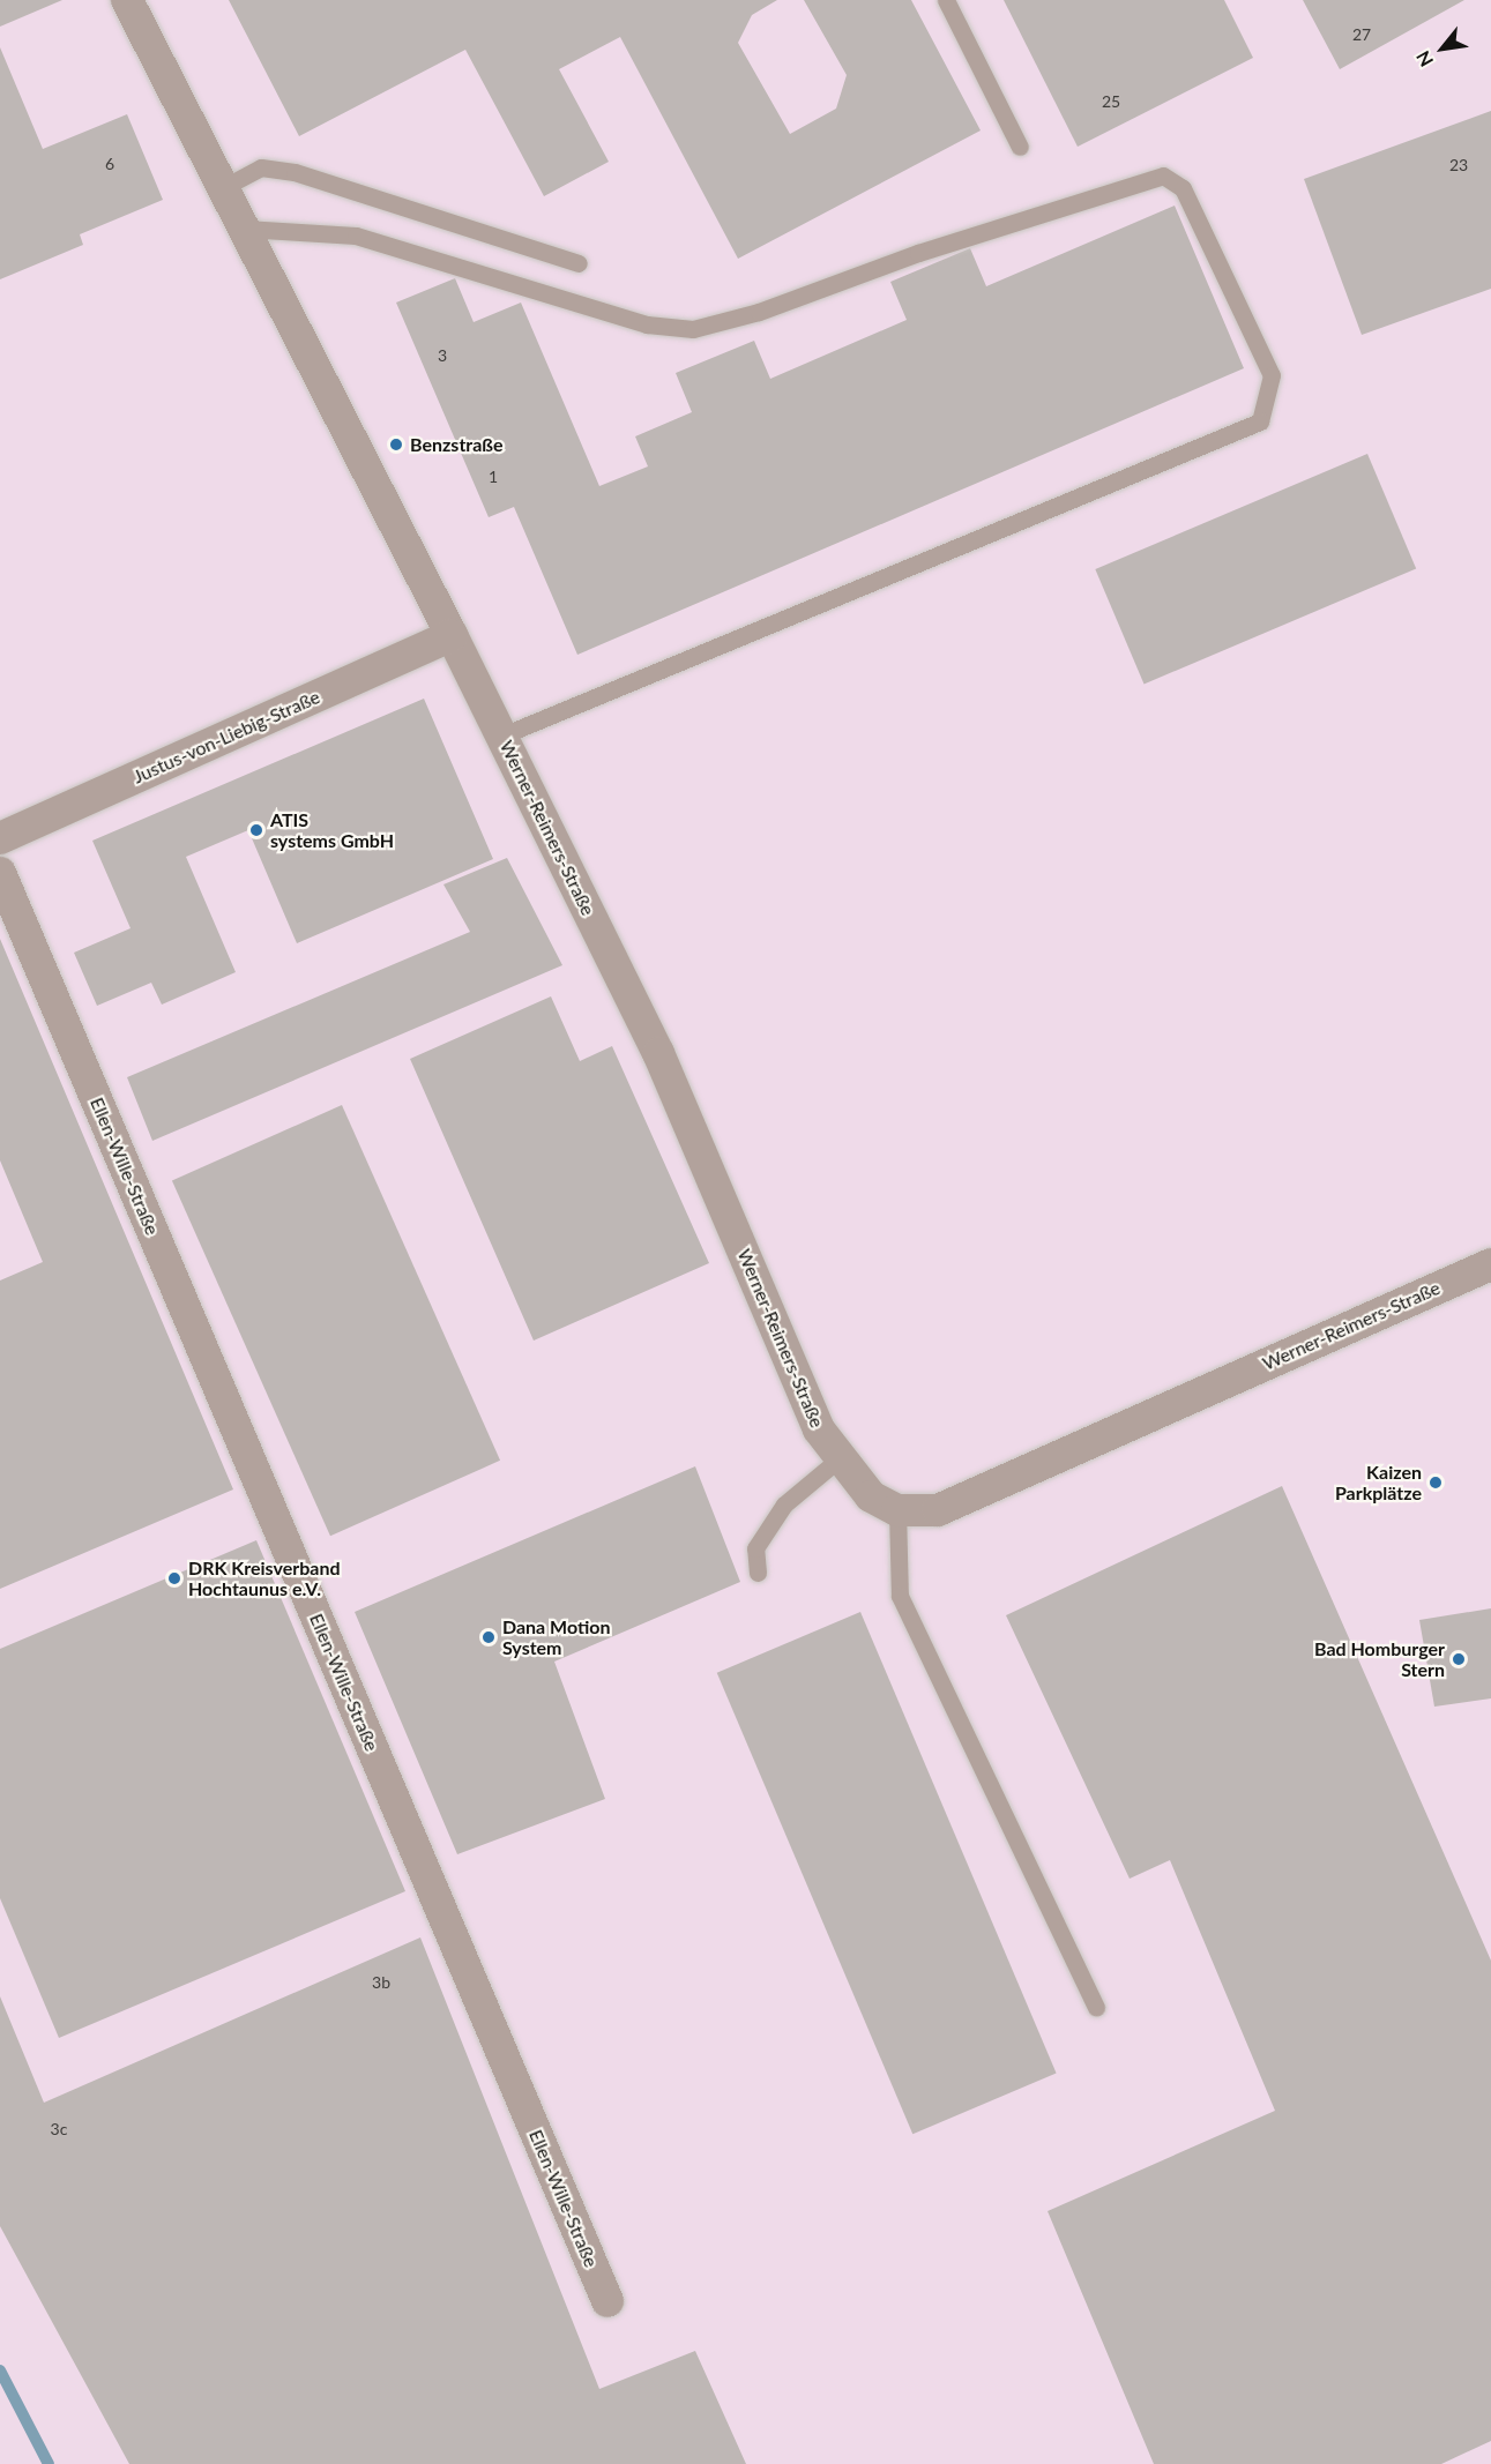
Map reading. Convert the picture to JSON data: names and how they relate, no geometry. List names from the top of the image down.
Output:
{
  "streets": {
    "street": ["Justus-von-Liebig-Straße", "Werner-Reimers-Straße", "Ellen-Wille-Straße"]
  },
  "crossings": [
    ["Justus-von-Liebig-Straße", "Werner-Reimers-Straße"]
  ],
  "places": [
    "Benzstraße",
    "ATIS systems GmbH",
    "Kaizen Parkplätze",
    "DRK Kreisverband Hochtaunus e.V.",
    "Dana Motion System",
    "Bad Homburger Stern"
  ],
  "house_numbers": [
    "27",
    "25",
    "6",
    "23",
    "3",
    "1",
    "3b",
    "3c"
  ],
  "north": "bottom left"
}
